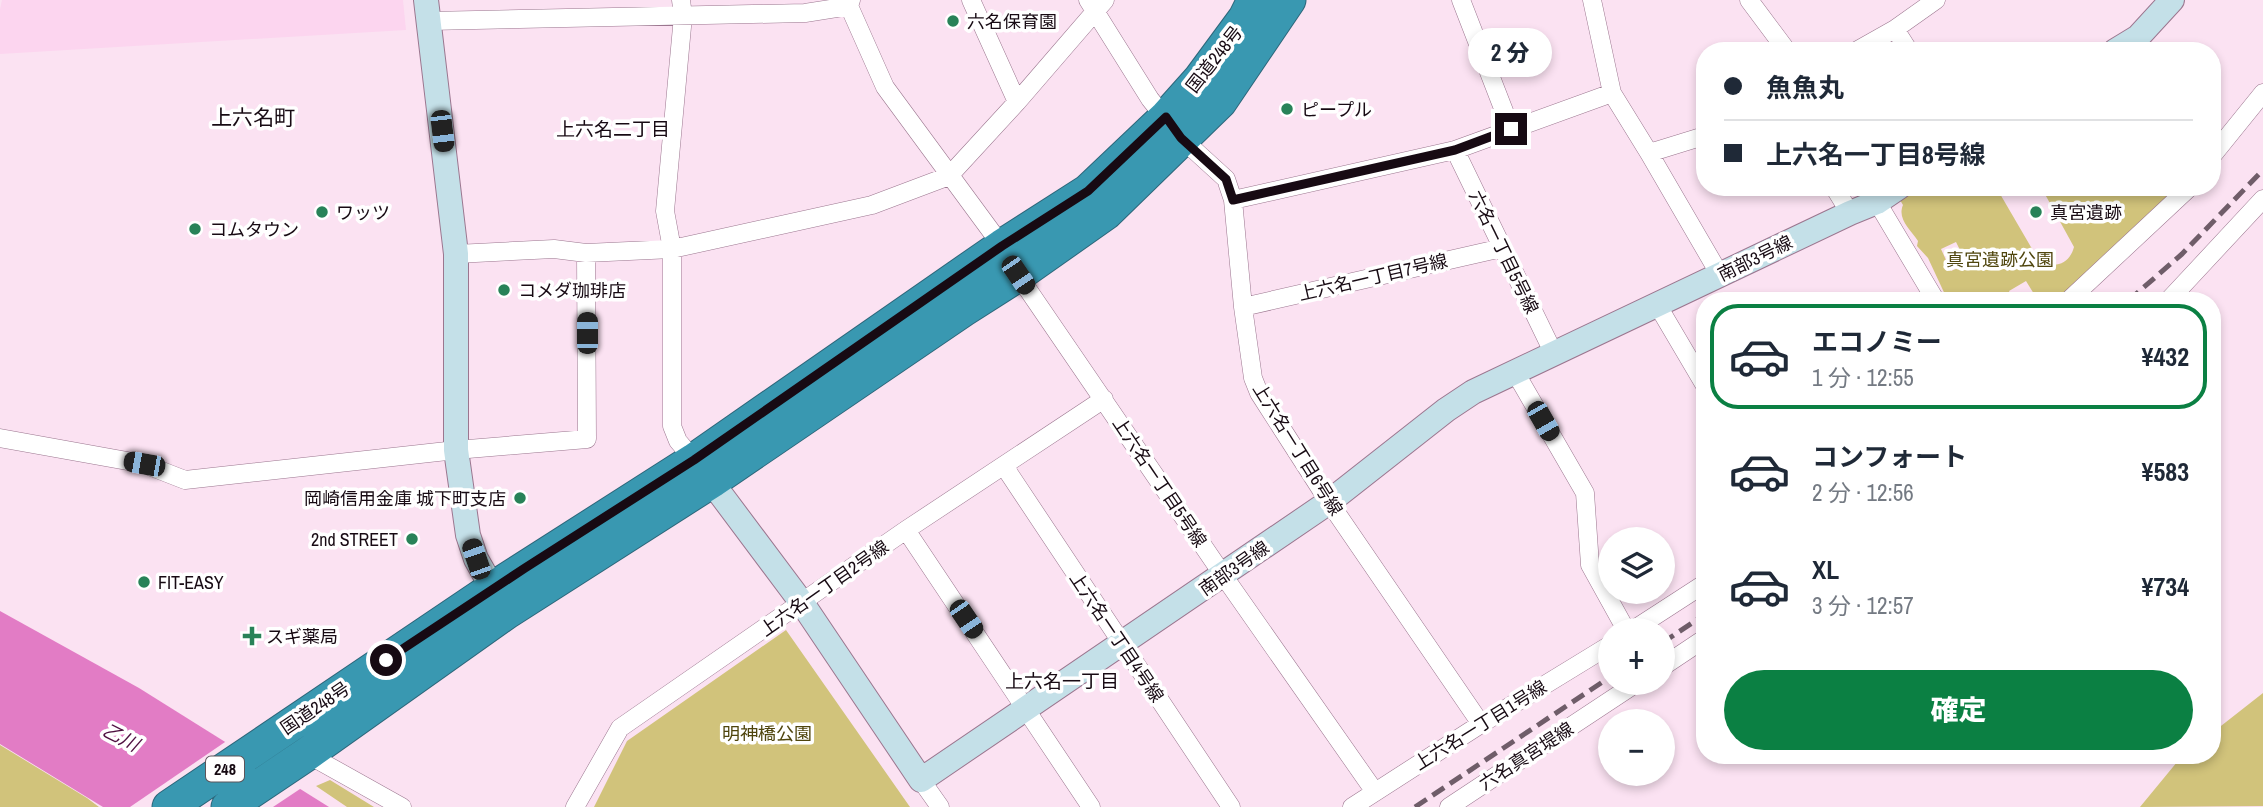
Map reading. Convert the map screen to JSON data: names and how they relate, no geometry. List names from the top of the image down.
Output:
{
  "streets": {
    "highway": ["国道248号", "248"],
    "street": [
      "六名一丁目5号線",
      "南部3号線",
      "上六名一丁目7号線",
      "上六名一丁目6号線",
      "上六名一丁目5号線",
      "上六名一丁目2号線",
      "上六名一丁目4号線",
      "上六名一丁目1号線",
      "六名真宮堤線"
    ]
  },
  "crossings": [
    ["国道248号", "上六名一丁目6号線"],
    ["国道248号", "上六名一丁目5号線"],
    ["六名一丁目5号線", "南部3号線"],
    ["六名一丁目5号線", "上六名一丁目7号線"],
    ["南部3号線", "上六名一丁目6号線"],
    ["南部3号線", "上六名一丁目5号線"],
    ["南部3号線", "上六名一丁目4号線"],
    ["上六名一丁目7号線", "上六名一丁目6号線"],
    ["上六名一丁目6号線", "上六名一丁目1号線"],
    ["上六名一丁目5号線", "上六名一丁目2号線"],
    ["上六名一丁目5号線", "上六名一丁目1号線"],
    ["上六名一丁目2号線", "上六名一丁目4号線"]
  ],
  "districts": ["上六名町", "上六名二丁目", "上六名一丁目"],
  "water": ["乙川"],
  "parks": ["真宮遺跡公園", "明神橋公園"],
  "places": {
    "other": [
      "六名保育園",
      "ピープル",
      "ワッツ",
      "真宮遺跡",
      "コムタウン",
      "コメダ珈琲店",
      "岡崎信用金庫 城下町支店",
      "2nd STREET",
      "FIT-EASY"
    ],
    "health": ["スギ薬局"]
  },
  "page": {
    "bubble": "2 分",
    "banner": ["魚魚丸", "上六名一丁目8号線"],
    "list": [
      {
        "name": "エコノミー",
        "note": "1 分 · 12:55",
        "value": "¥432"
      },
      {
        "name": "コンフォート",
        "note": "2 分 · 12:56",
        "value": "¥583"
      },
      {
        "name": "XL",
        "note": "3 分 · 12:57",
        "value": "¥734"
      }
    ],
    "map_buttons": ["+", "−"],
    "buttons": "確定"
  }
}
